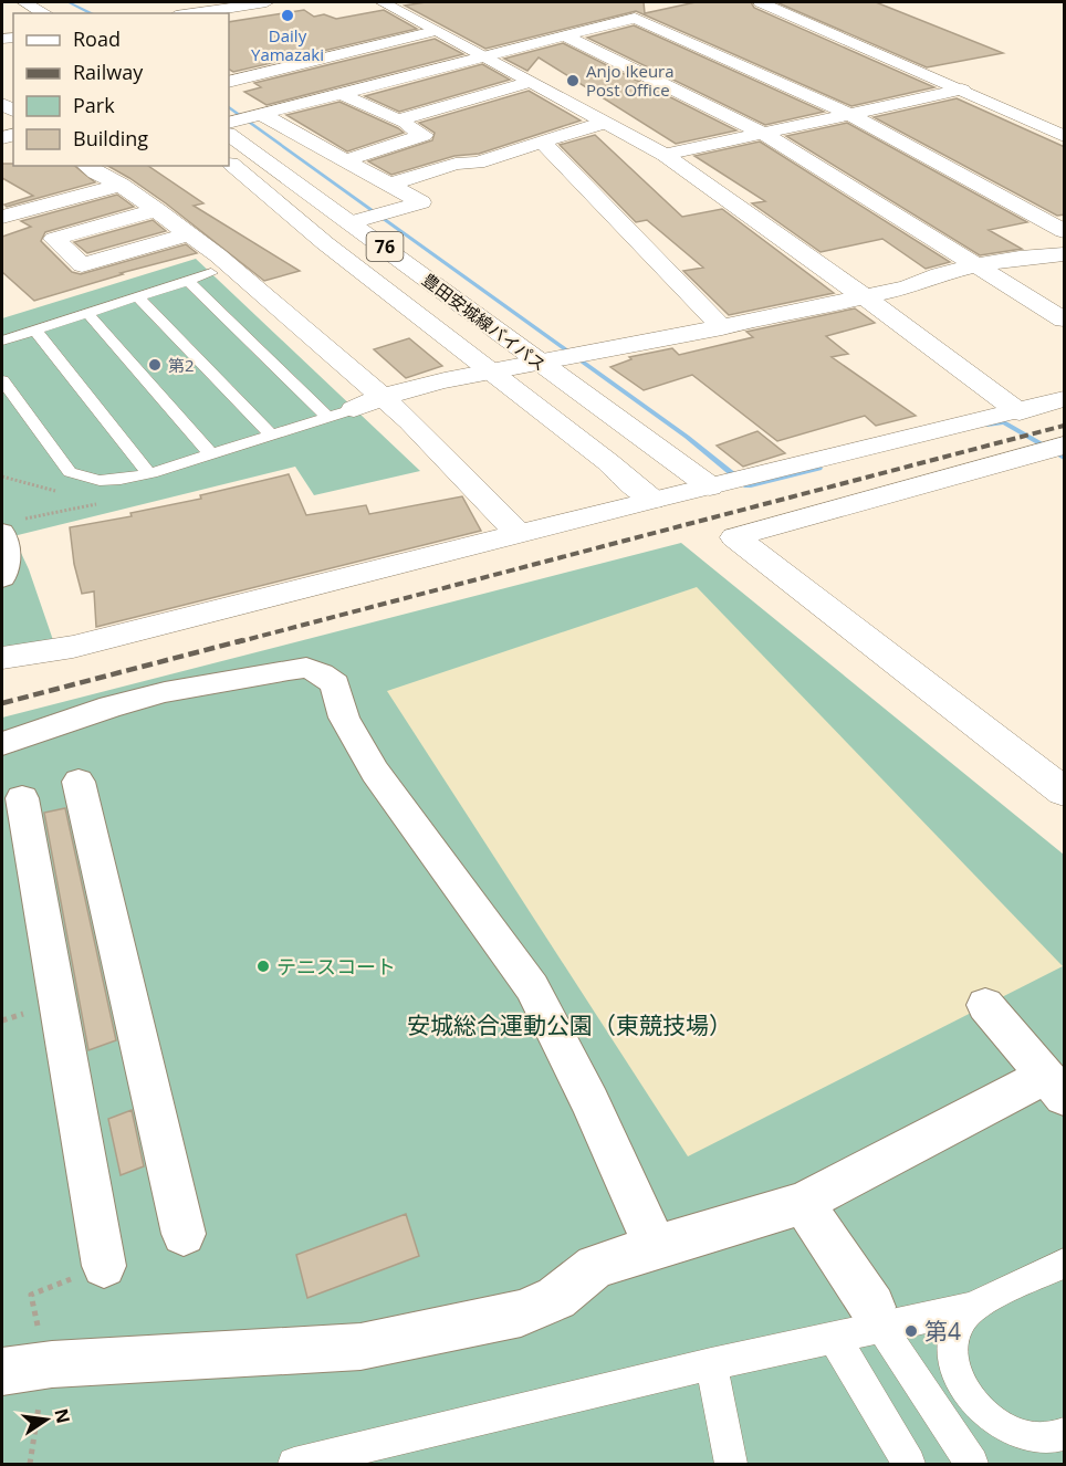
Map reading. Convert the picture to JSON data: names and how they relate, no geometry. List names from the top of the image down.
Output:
{
  "streets": {
    "street": ["76", "豊田安城線バイパス"]
  },
  "parks": ["安城総合運動公園（東競技場）"],
  "places": [
    "Daily Yamazaki",
    "Anjo Ikeura Post Office",
    "第2",
    "テニスコート",
    "第4"
  ],
  "legend": [
    "Road",
    "Railway",
    "Park",
    "Building"
  ],
  "north": "right"
}
